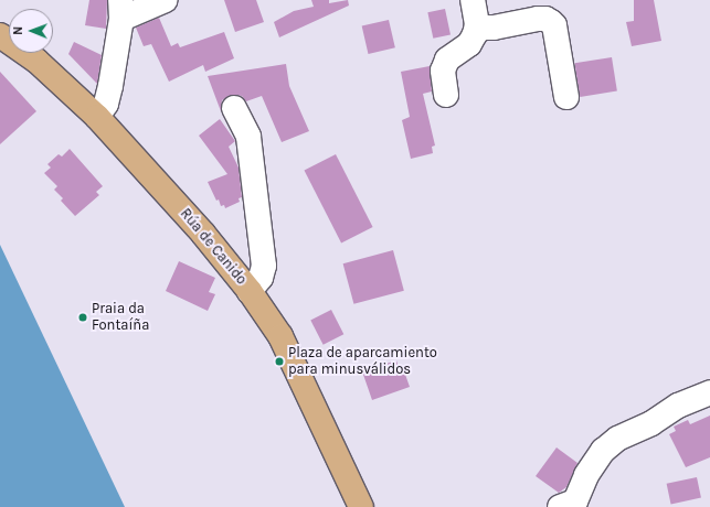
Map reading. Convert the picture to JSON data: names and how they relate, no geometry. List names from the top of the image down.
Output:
{
  "streets": {
    "main road": ["Rúa de Canido"]
  },
  "places": ["Praia da Fontaíña", "Plaza de aparcamiento para minusválidos"],
  "north": "left"
}
